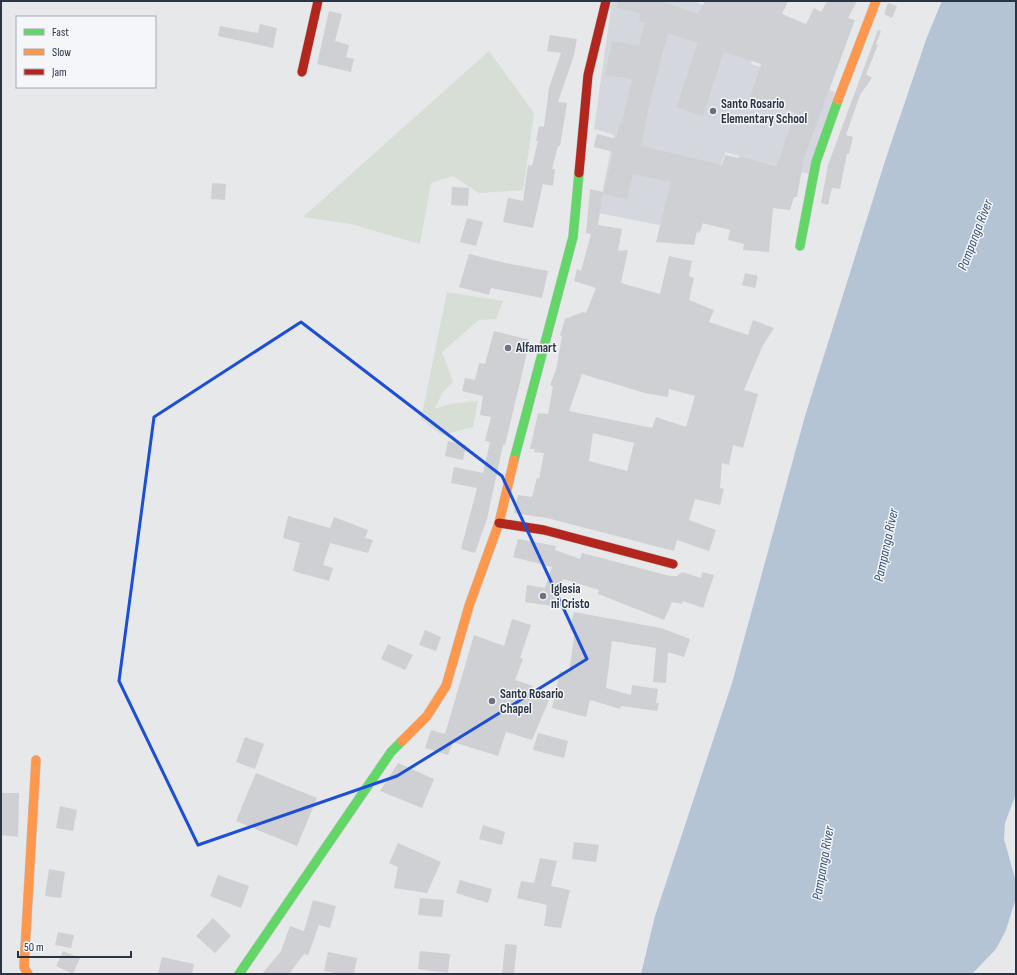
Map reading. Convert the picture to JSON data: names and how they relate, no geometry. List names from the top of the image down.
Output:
{
  "water": ["Pampanga River"],
  "places": [
    "Santo Rosario Elementary School",
    "Alfamart",
    "Iglesia ni Cristo",
    "Santo Rosario Chapel"
  ],
  "legend": ["Fast", "Slow", "Jam"],
  "scale_bar": "50 m"
}
